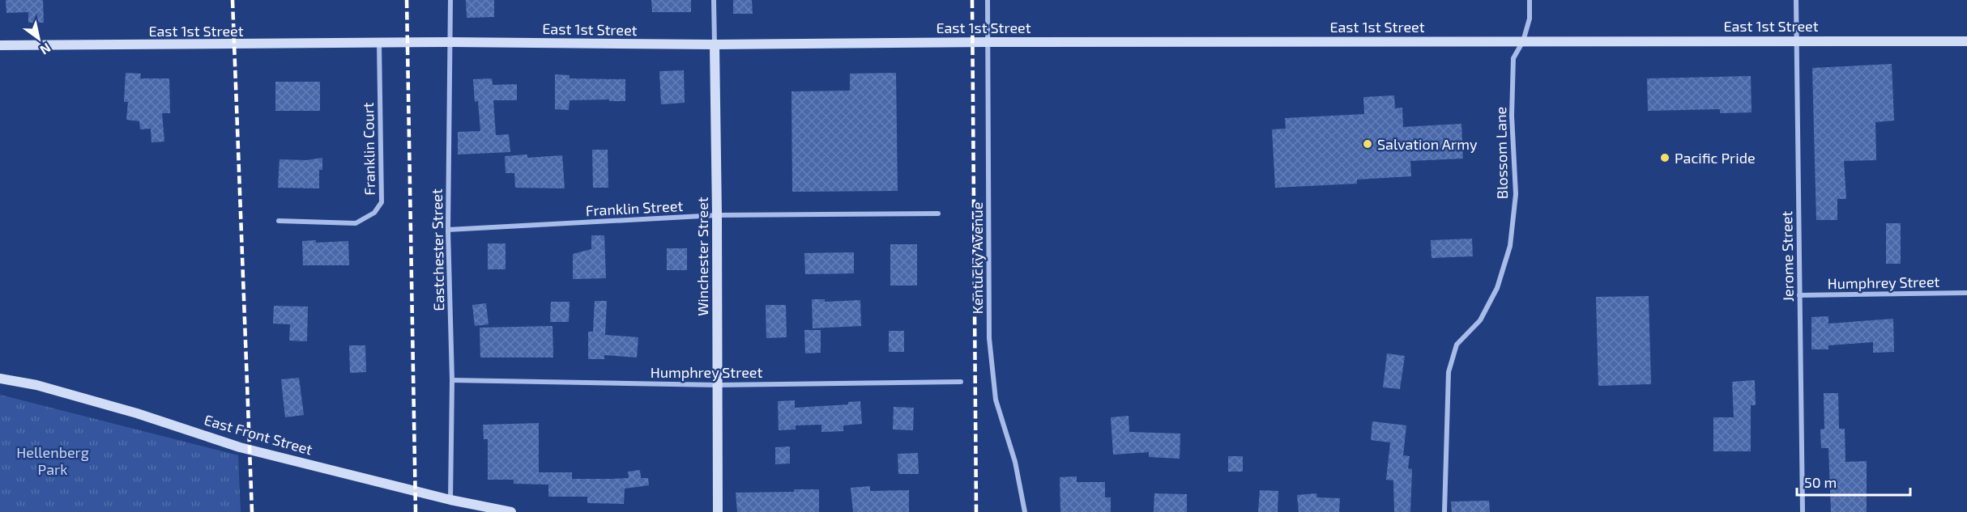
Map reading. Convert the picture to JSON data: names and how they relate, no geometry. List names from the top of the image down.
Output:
{
  "streets": {
    "street": [
      "East 1st Street",
      "Franklin Court",
      "Blossom Lane",
      "Franklin Street",
      "Eastchester Street",
      "Winchester Street",
      "Jerome Street",
      "Kentucky Avenue",
      "Humphrey Street",
      "East Front Street"
    ]
  },
  "crossings": [
    ["East 1st Street", "Franklin Court"],
    ["East 1st Street", "Blossom Lane"],
    ["East 1st Street", "Eastchester Street"],
    ["East 1st Street", "Winchester Street"],
    ["East 1st Street", "Jerome Street"],
    ["East 1st Street", "Kentucky Avenue"],
    ["Franklin Street", "Eastchester Street"],
    ["Franklin Street", "Winchester Street"],
    ["Eastchester Street", "Humphrey Street"],
    ["Eastchester Street", "East Front Street"],
    ["Winchester Street", "Humphrey Street"],
    ["Jerome Street", "Humphrey Street"]
  ],
  "parks": ["Hellenberg Park"],
  "places": ["Salvation Army", "Pacific Pride"],
  "scale_bar": "50 m",
  "north": "bottom right"
}
